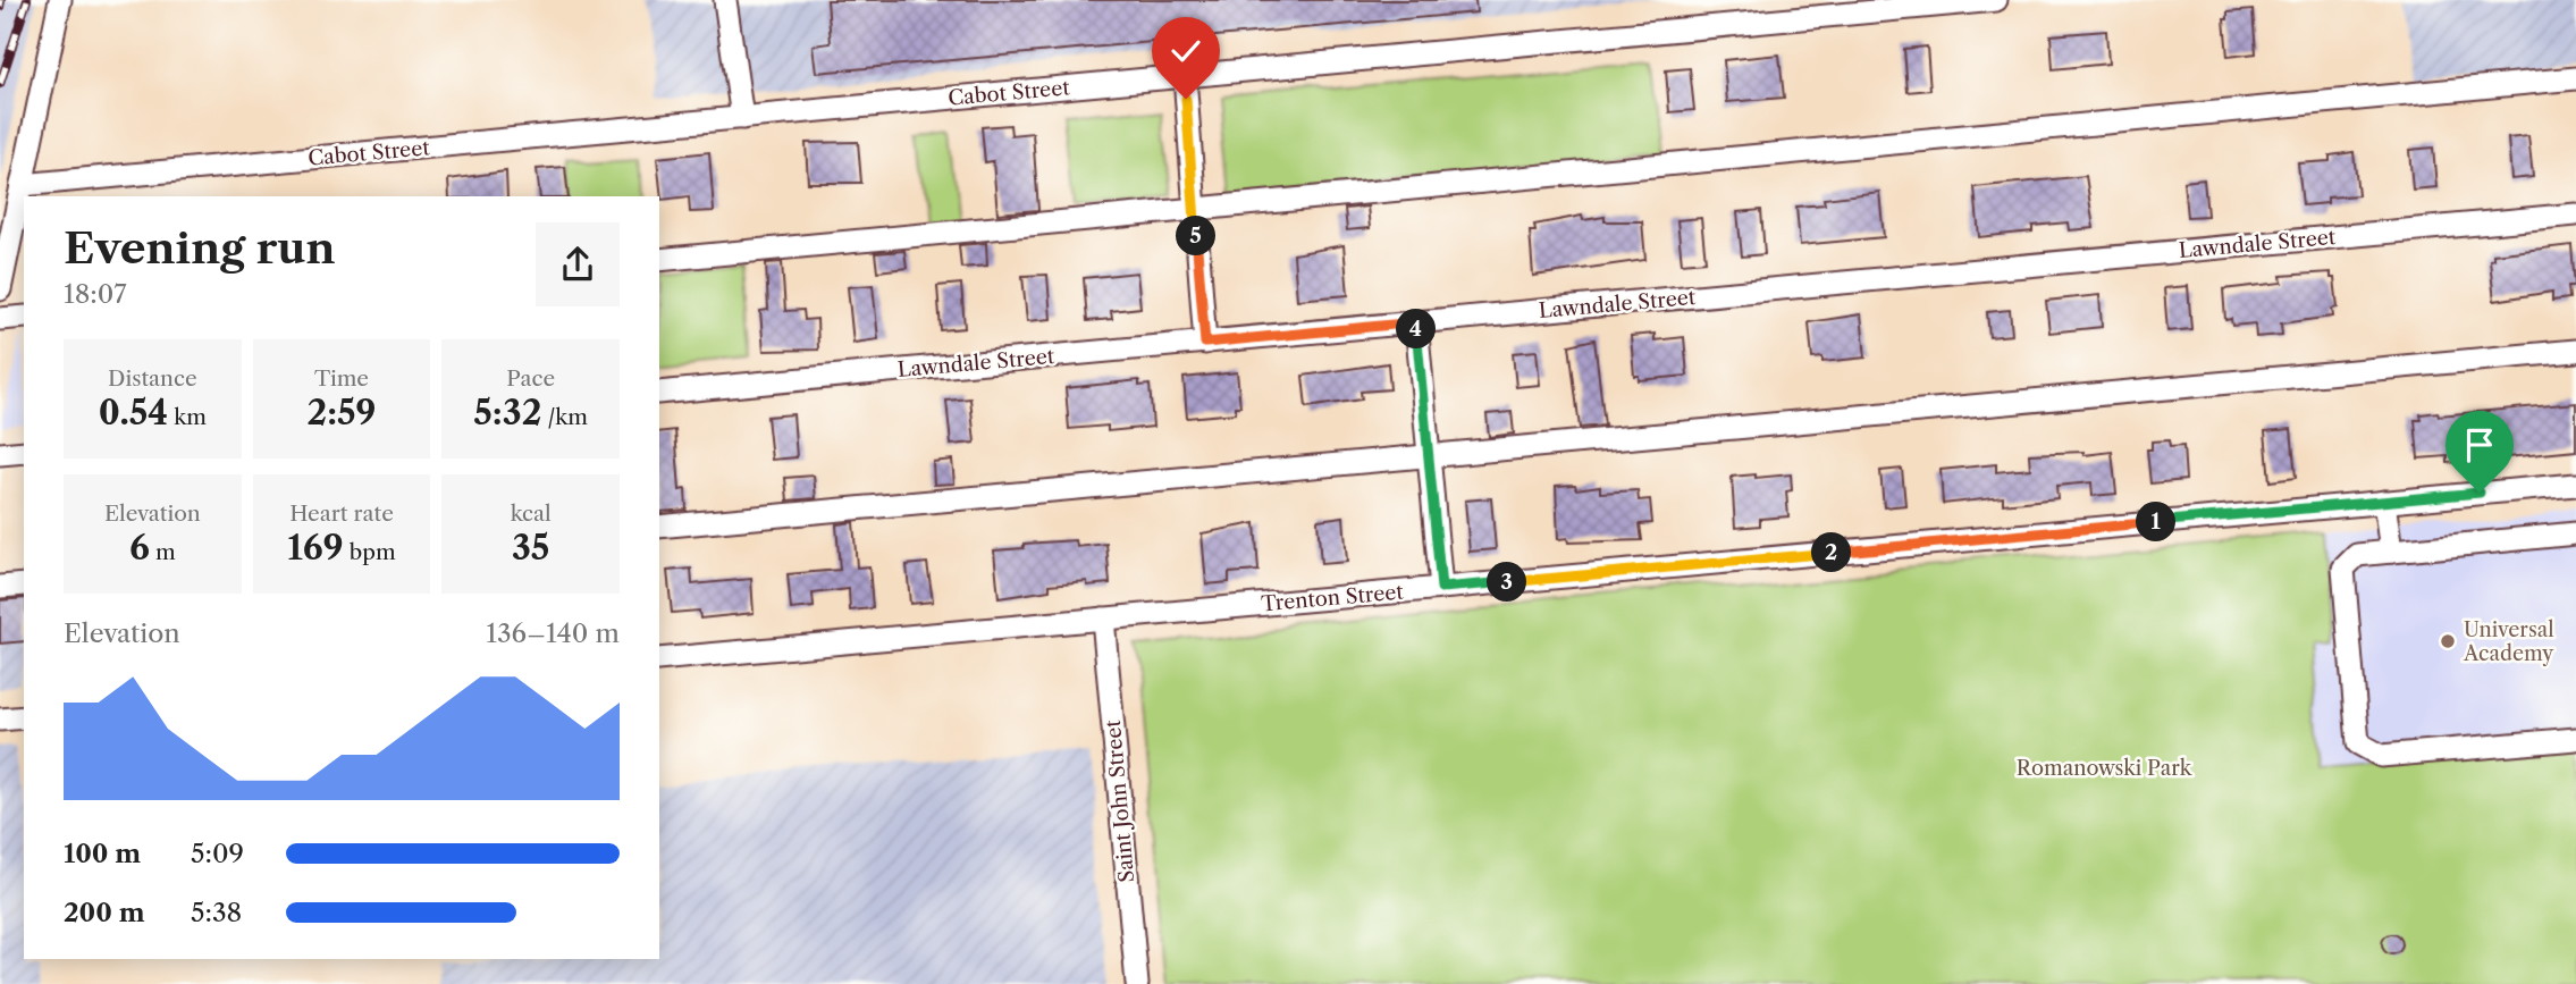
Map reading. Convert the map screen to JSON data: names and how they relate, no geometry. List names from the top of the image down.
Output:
{
  "streets": {
    "street": [
      "Cabot Street",
      "Lawndale Street",
      "Trenton Street",
      "Saint John Street"
    ]
  },
  "crossings": [
    ["Trenton Street", "Saint John Street"]
  ],
  "parks": ["Romanowski Park"],
  "places": ["Universal Academy"],
  "page": {
    "heading": ["Evening run", "18:07"],
    "pins": [
      "5",
      "4",
      "1",
      "2",
      "3"
    ],
    "stats": [
      ["Distance", "0.54 km"],
      ["Time", "2:59"],
      ["Pace", "5:32 /km"],
      ["Elevation", "6 m"],
      ["Heart rate", "169 bpm"],
      ["kcal", "35"]
    ],
    "chart": ["Elevation", "136–140 m"],
    "list": [
      {
        "name": "100 m",
        "note": "5:09"
      },
      {
        "name": "200 m",
        "note": "5:38"
      }
    ]
  }
}
